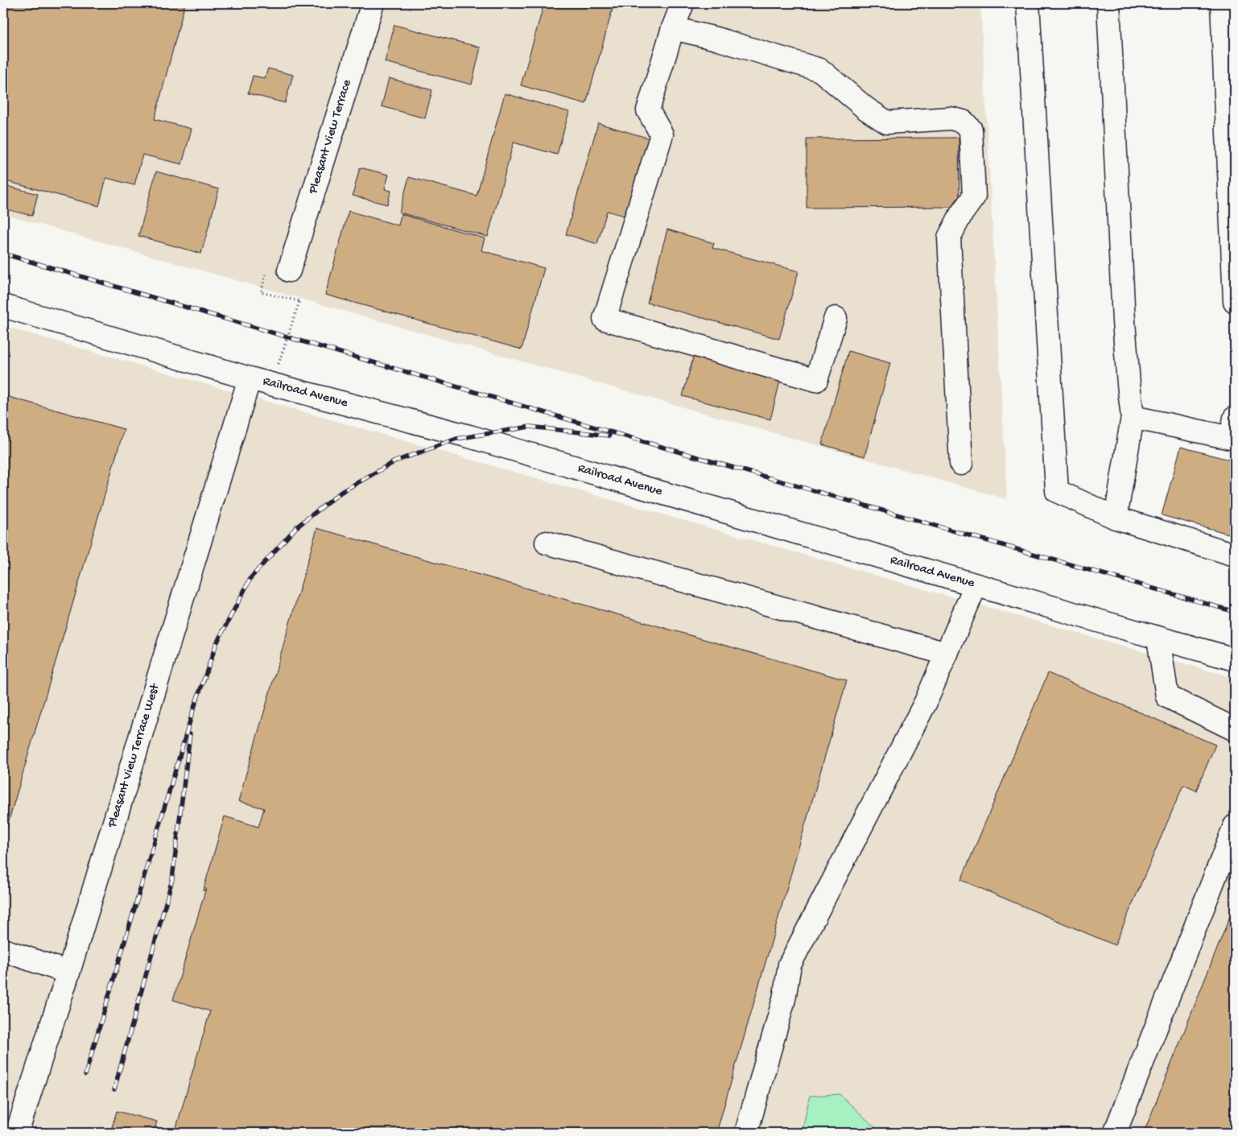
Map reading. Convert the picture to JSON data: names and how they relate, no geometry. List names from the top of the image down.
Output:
{
  "streets": {
    "street": ["Pleasant View Terrace", "Railroad Avenue", "Pleasant View Terrace West"]
  },
  "crossings": [
    ["Railroad Avenue", "Pleasant View Terrace West"]
  ]
}
